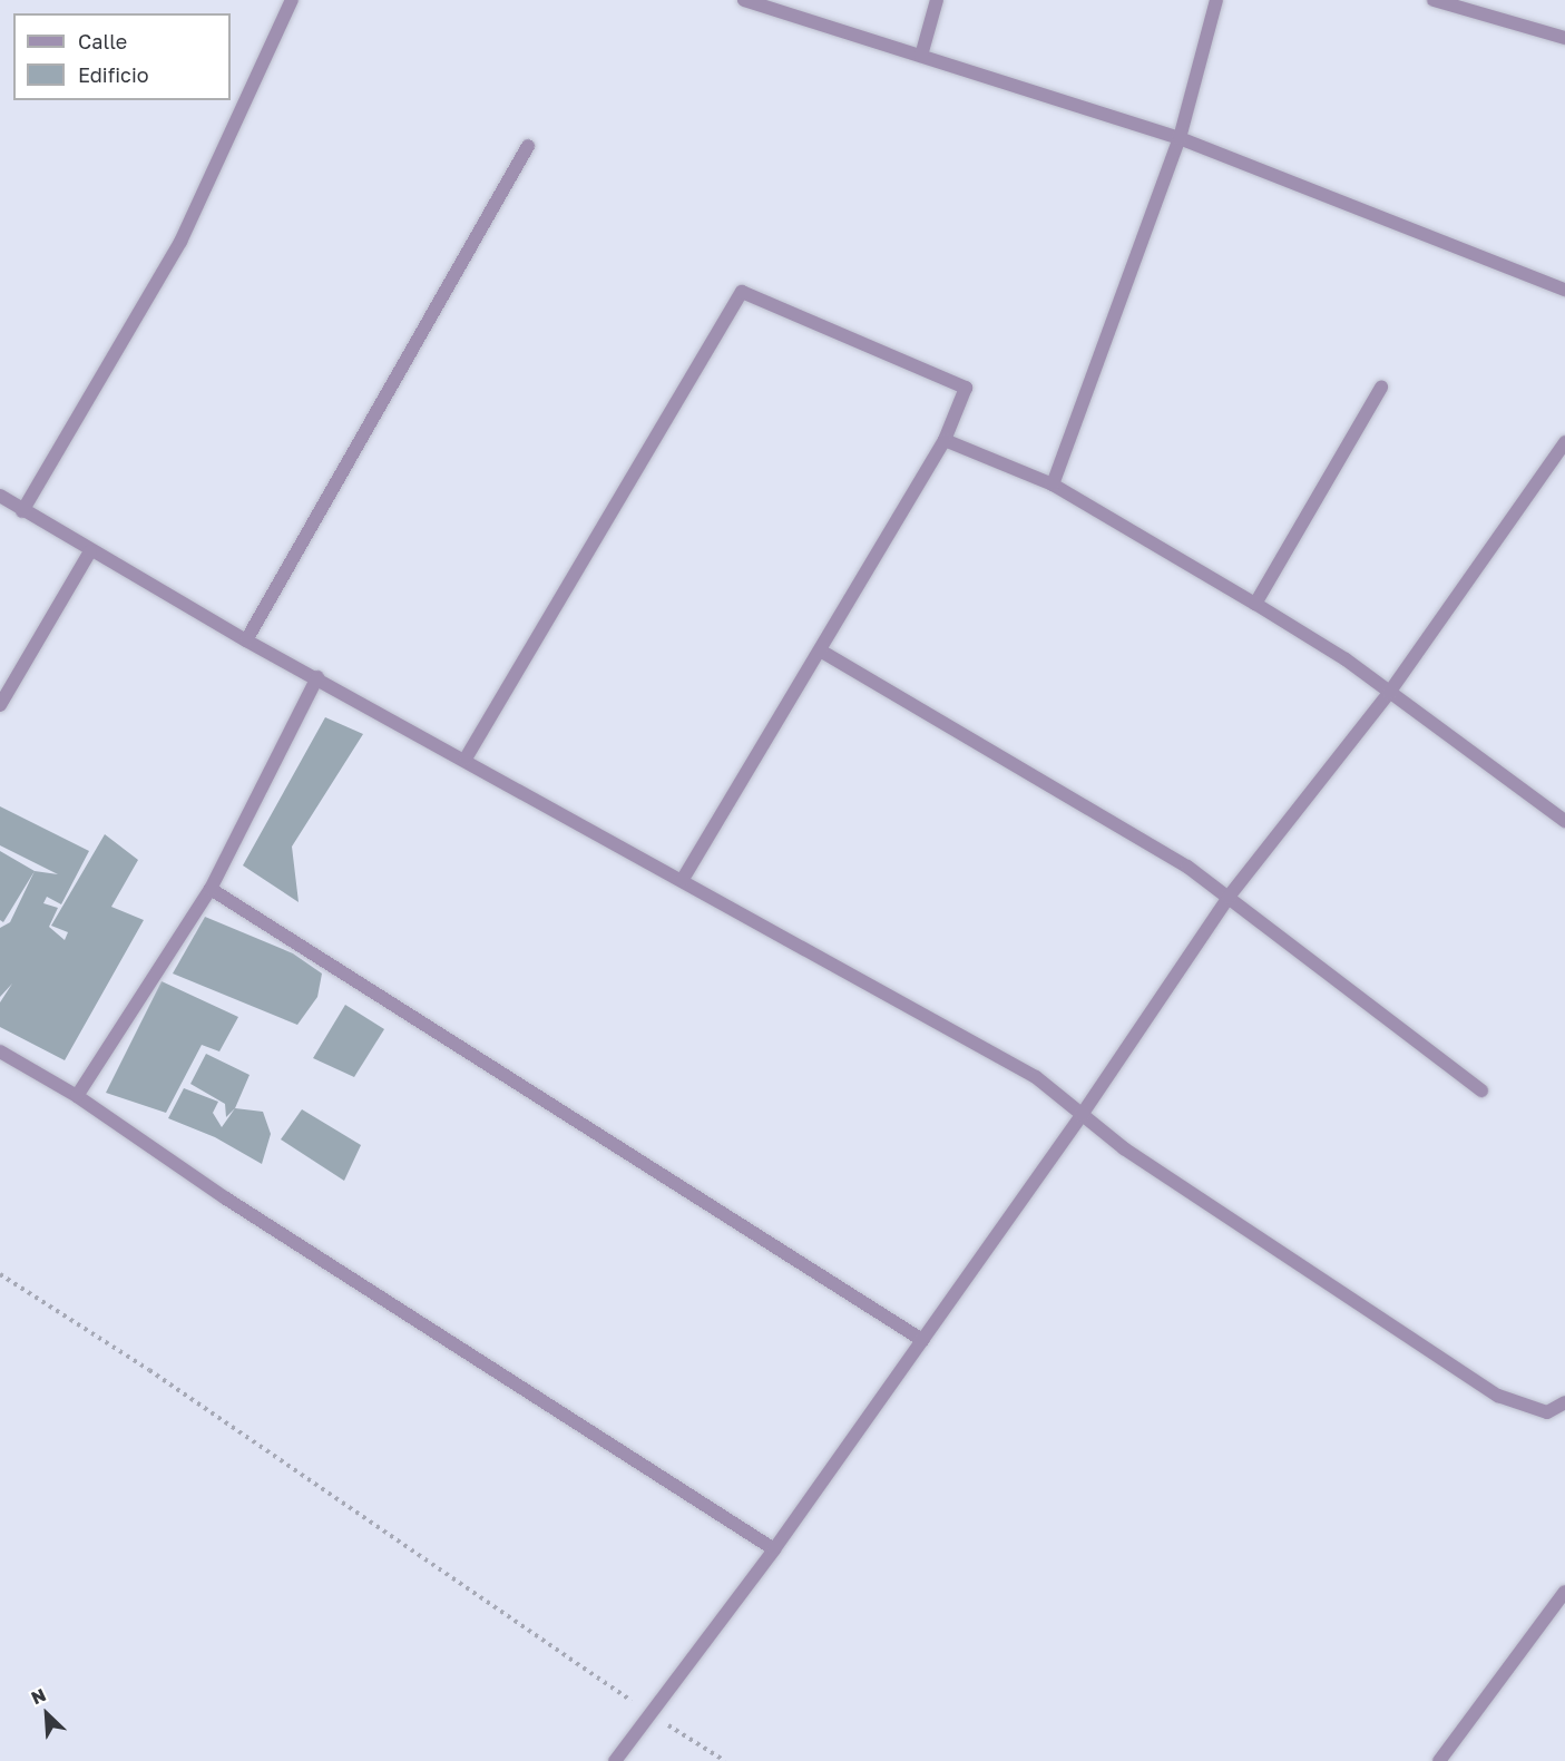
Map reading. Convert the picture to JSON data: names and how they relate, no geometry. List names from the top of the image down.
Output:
{
  "legend": ["Calle", "Edificio"],
  "north": "top left"
}
